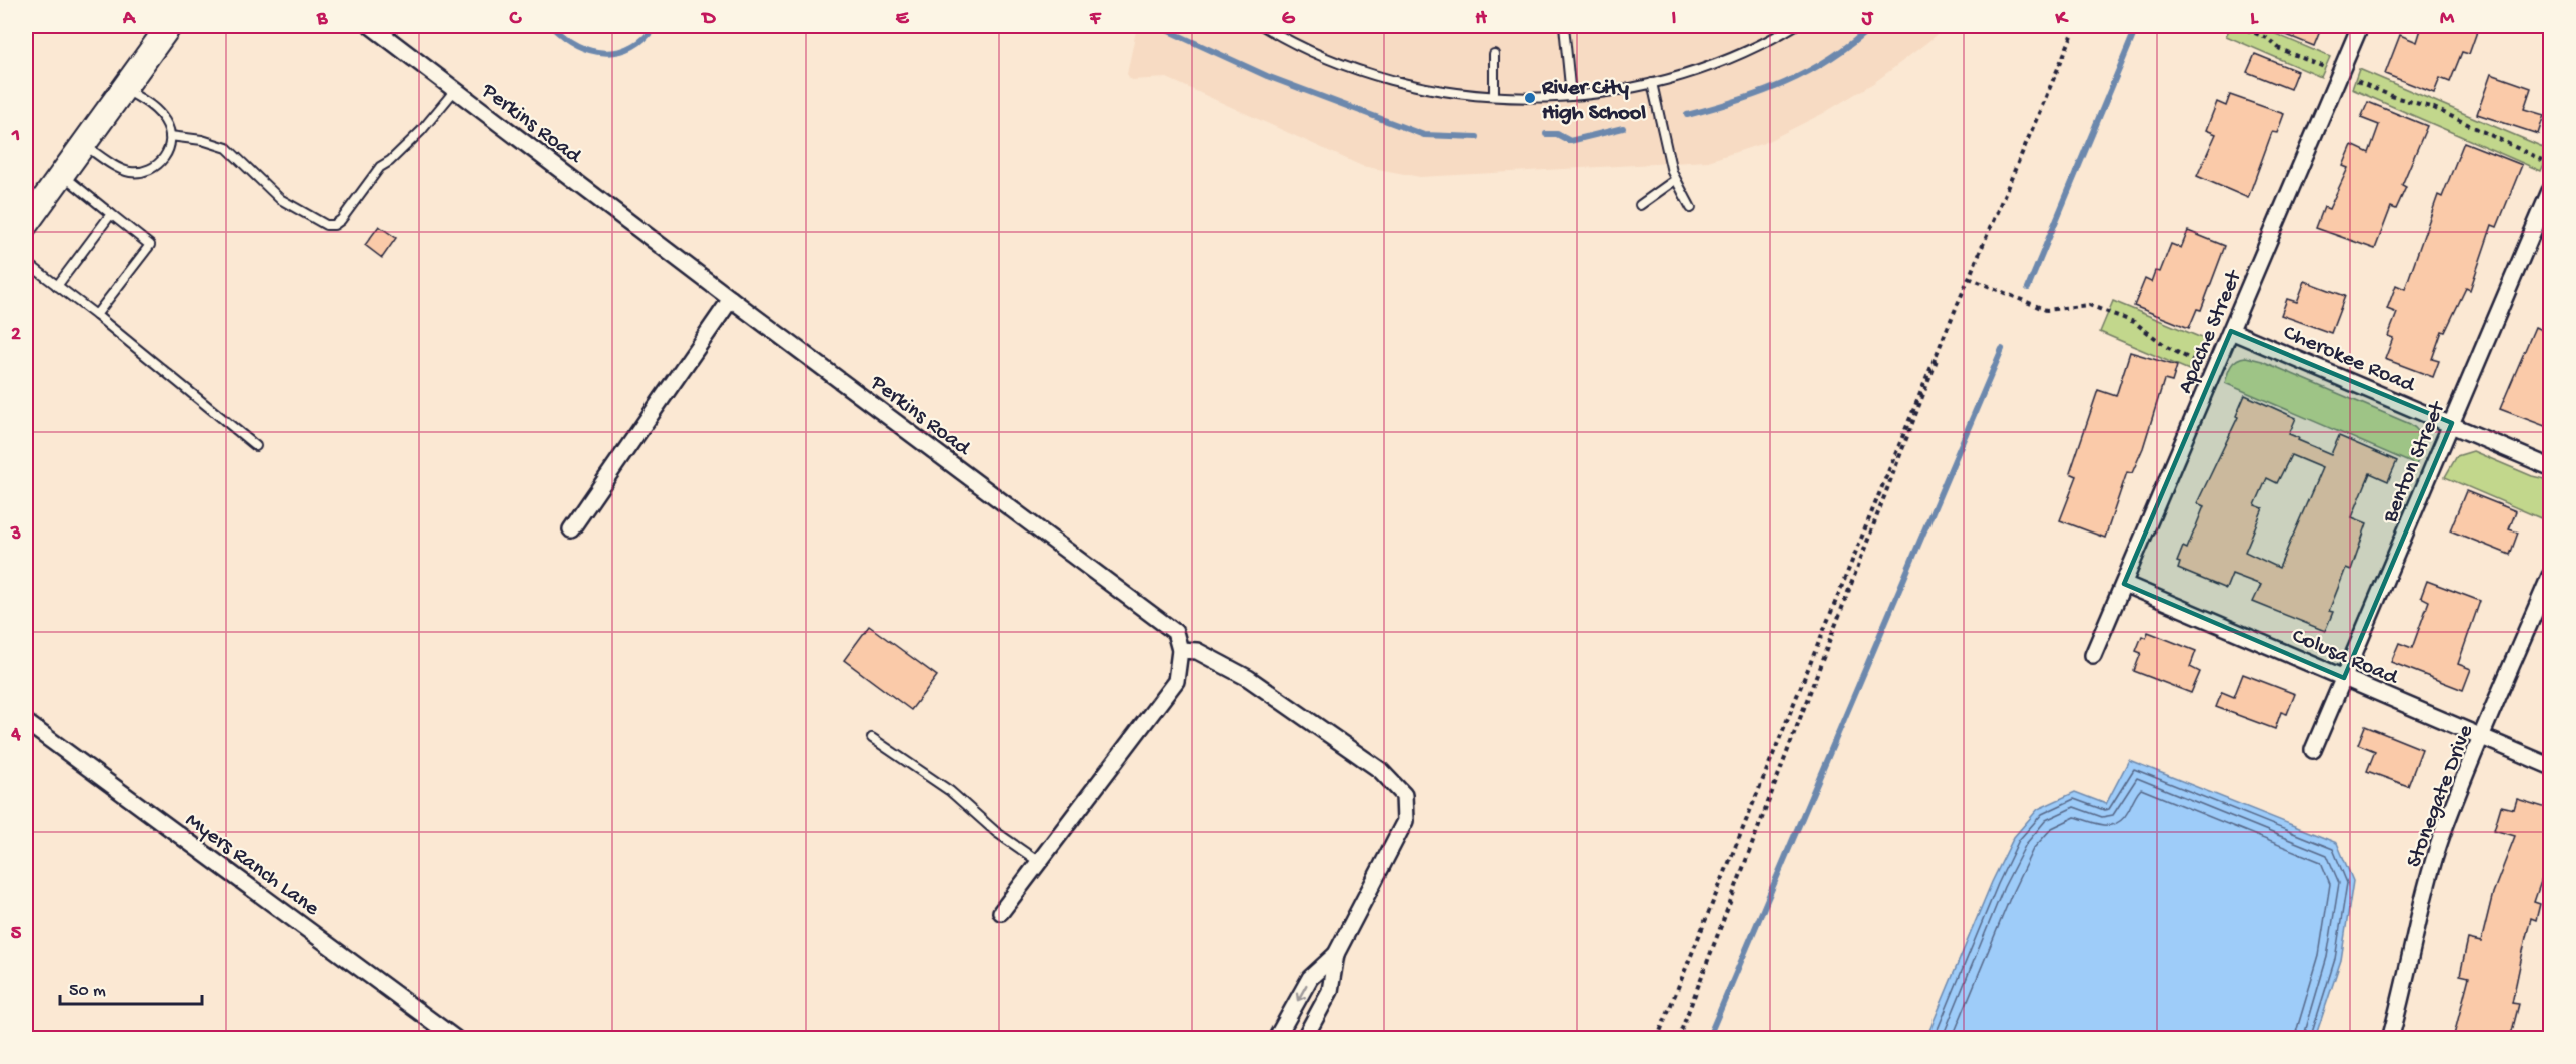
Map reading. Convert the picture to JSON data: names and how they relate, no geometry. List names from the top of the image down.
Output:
{
  "streets": {
    "street": [
      "Perkins Road",
      "Apache Street",
      "Cherokee Road",
      "Benton Street",
      "Colusa Road",
      "Stonegate Drive",
      "Myers Ranch Lane"
    ]
  },
  "crossings": [
    ["Apache Street", "Cherokee Road"],
    ["Apache Street", "Colusa Road"],
    ["Cherokee Road", "Benton Street"],
    ["Benton Street", "Colusa Road"],
    ["Colusa Road", "Stonegate Drive"]
  ],
  "places": ["River City High School"],
  "scale_bar": "50 m",
  "grid": {
    "columns": [
      "A",
      "B",
      "C",
      "D",
      "E",
      "F",
      "G",
      "H",
      "I",
      "J",
      "K",
      "L",
      "M"
    ],
    "rows": [
      "1",
      "2",
      "3",
      "4",
      "5"
    ]
  }
}
